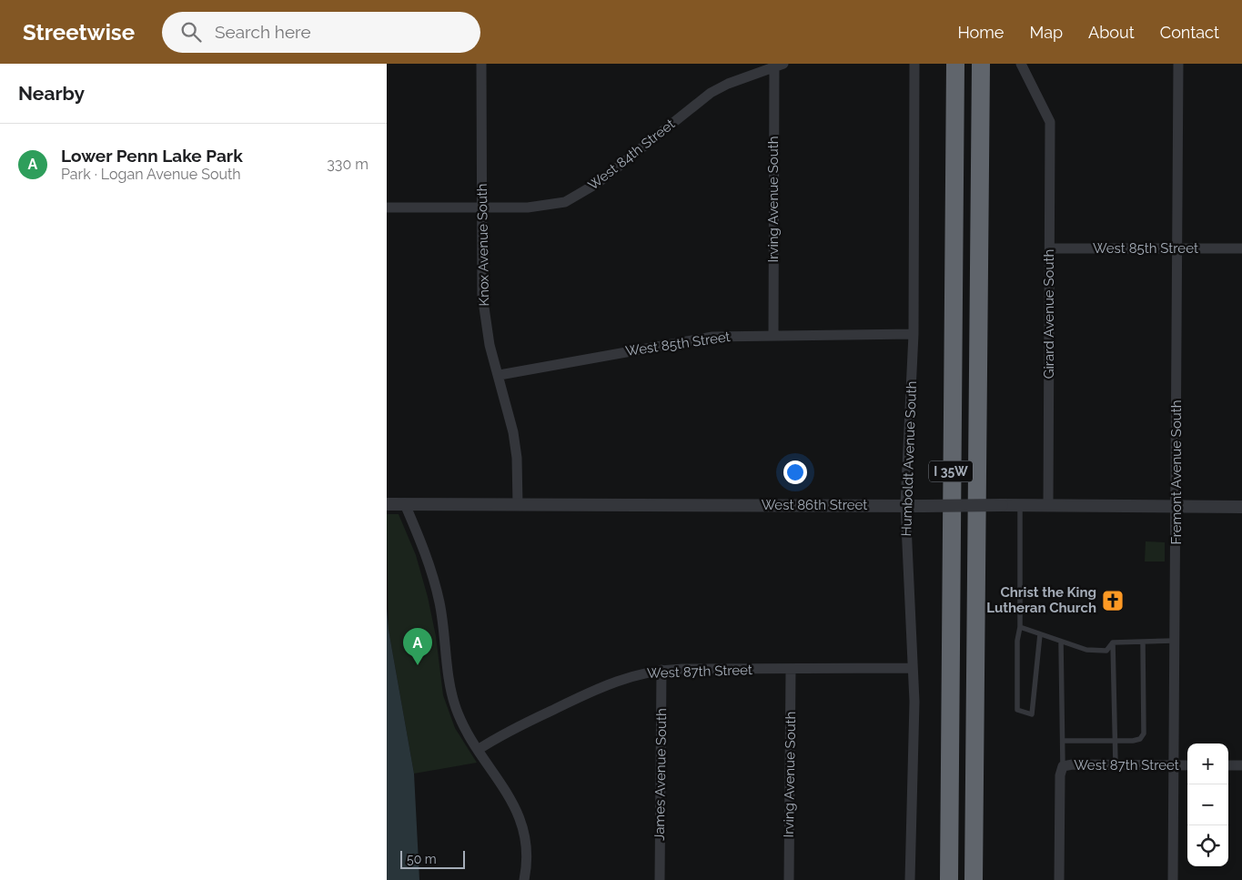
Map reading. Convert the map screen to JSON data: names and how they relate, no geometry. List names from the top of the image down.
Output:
{
  "streets": {
    "highway": ["I 35W"],
    "street": [
      "West 84th Street",
      "Irving Avenue South",
      "Knox Avenue South",
      "West 85th Street",
      "Girard Avenue South",
      "Humboldt Avenue South",
      "Fremont Avenue South",
      "West 86th Street",
      "West 87th Street",
      "James Avenue South"
    ]
  },
  "crossings": [
    ["West 84th Street", "Irving Avenue South"],
    ["West 84th Street", "Knox Avenue South"],
    ["Irving Avenue South", "West 85th Street"],
    ["Irving Avenue South", "West 87th Street"],
    ["Knox Avenue South", "West 85th Street"],
    ["Knox Avenue South", "West 86th Street"],
    ["West 85th Street", "Girard Avenue South"],
    ["West 85th Street", "Humboldt Avenue South"],
    ["West 85th Street", "Fremont Avenue South"],
    ["Girard Avenue South", "West 86th Street"],
    ["Humboldt Avenue South", "West 86th Street"],
    ["Humboldt Avenue South", "West 87th Street"],
    ["Fremont Avenue South", "West 86th Street"],
    ["Fremont Avenue South", "West 87th Street"],
    ["West 87th Street", "James Avenue South"]
  ],
  "places": {
    "church": ["Christ the King Lutheran Church"]
  },
  "scale_bar": "50 m",
  "page": {
    "header": "Streetwise",
    "search": "Search here",
    "nav": [
      "Home",
      "Map",
      "About",
      "Contact"
    ],
    "heading": "Nearby",
    "list": [
      {
        "mark": "A",
        "name": "Lower Penn Lake Park",
        "note": "Park · Logan Avenue South",
        "value": "330 m"
      }
    ],
    "pins": "A",
    "map_buttons": ["+", "−"],
    "scale": "50 m"
  }
}
